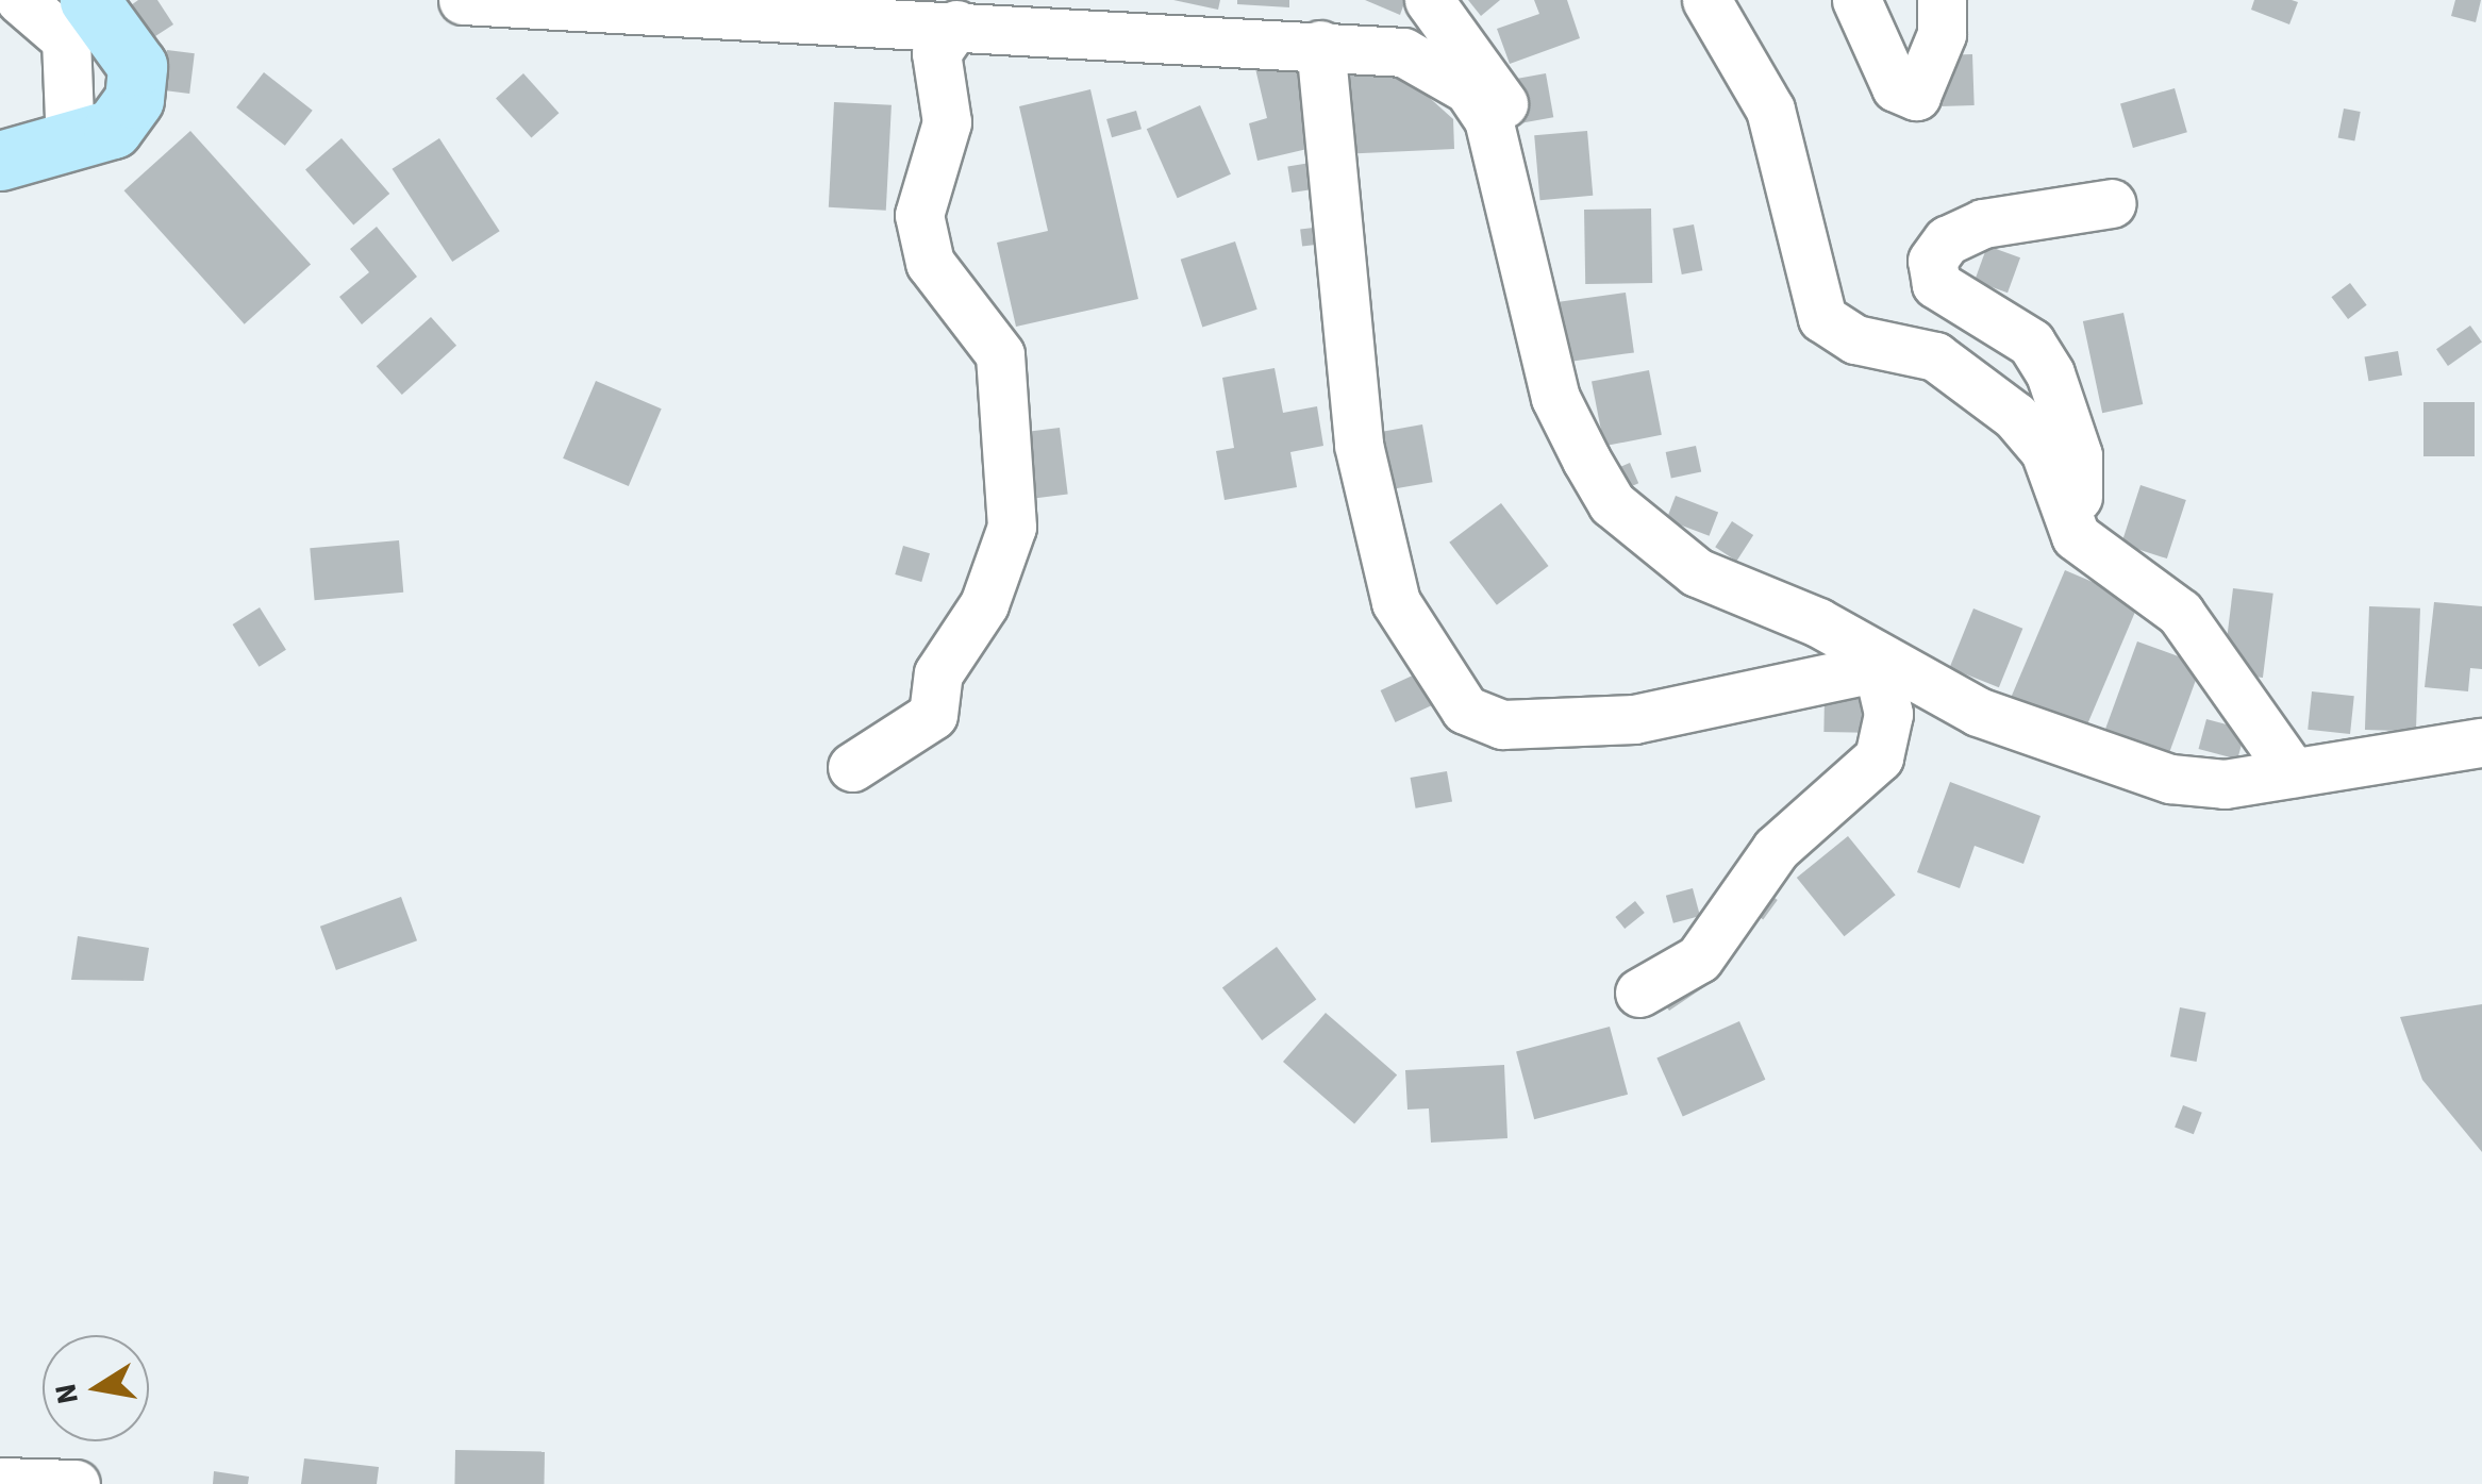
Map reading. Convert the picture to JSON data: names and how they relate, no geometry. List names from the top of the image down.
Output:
{
  "north": "left"
}
